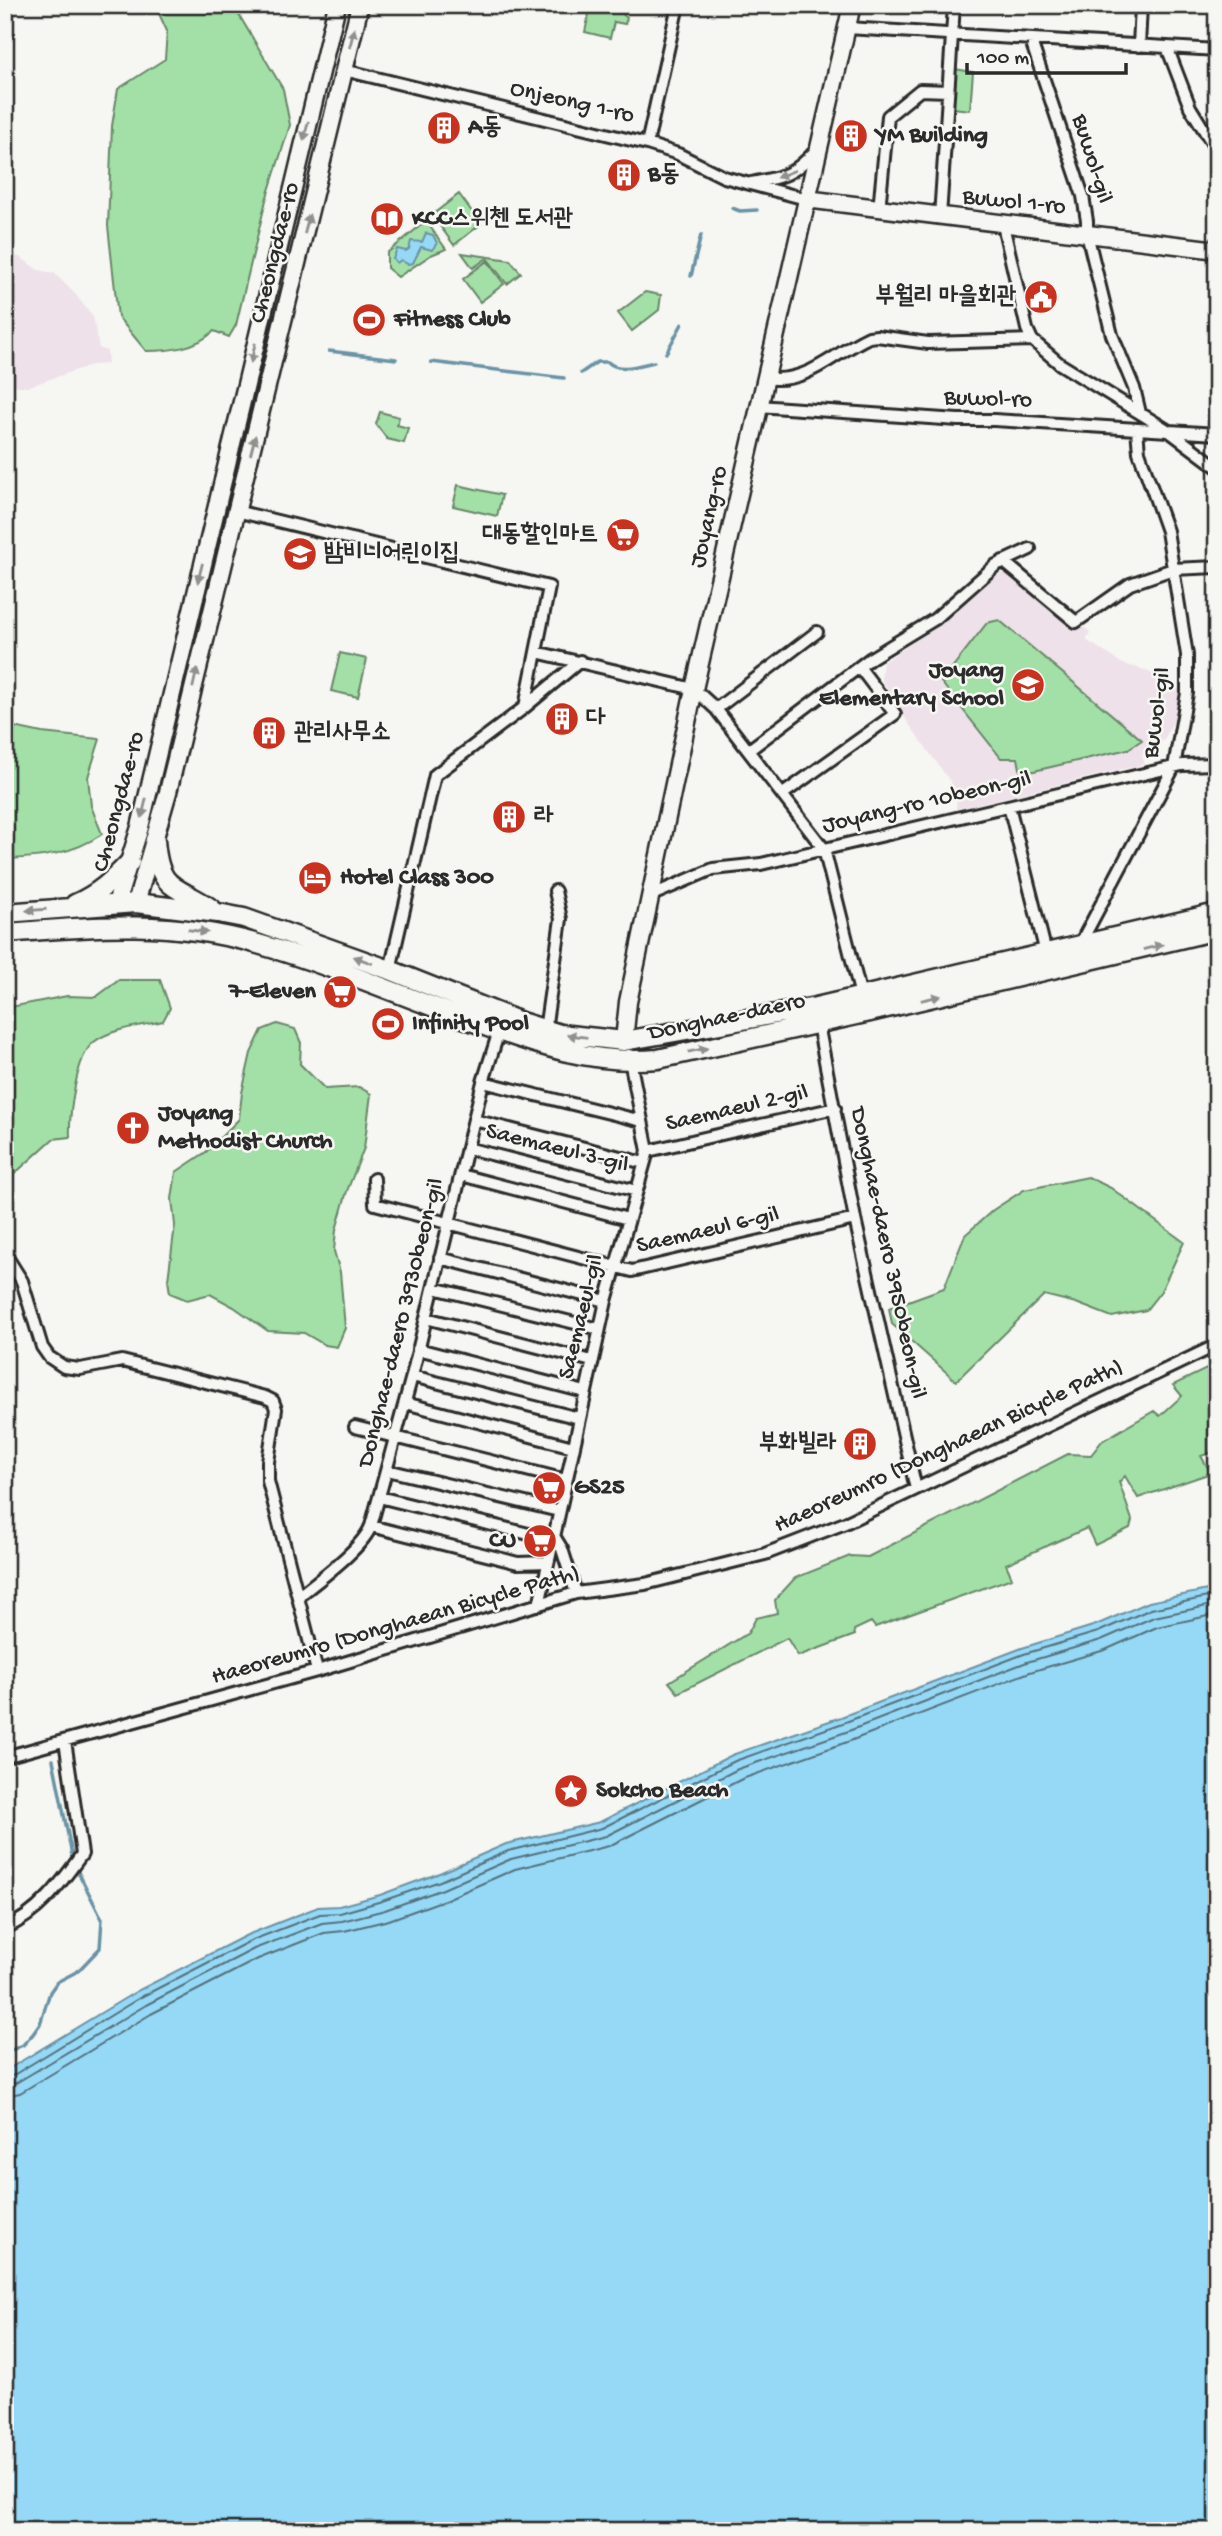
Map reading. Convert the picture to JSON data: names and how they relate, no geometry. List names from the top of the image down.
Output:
{
  "streets": {
    "main road": ["Donghae-daero"],
    "street": [
      "Onjeong 1-ro",
      "Buwol-gil",
      "Buwol 1-ro",
      "Cheongdae-ro",
      "Buwol-ro",
      "Joyang-ro",
      "Joyang-ro 10beon-gil",
      "Saemaeul 2-gil",
      "Saemaeul 3-gil",
      "Saemaeul 6-gil",
      "Donghae-daero 3950beon-gil",
      "Saemaeul-gil",
      "Donghae-daero 3930beon-gil",
      "Haeoreumro (Donghaean Bicycle Path)"
    ]
  },
  "crossings": [
    ["Onjeong 1-ro", "Buwol 1-ro"],
    ["Onjeong 1-ro", "Cheongdae-ro"],
    ["Onjeong 1-ro", "Joyang-ro"],
    ["Buwol-gil", "Buwol 1-ro"],
    ["Buwol-gil", "Buwol-ro"],
    ["Buwol-gil", "Joyang-ro 10beon-gil"],
    ["Buwol-gil", "Donghae-daero"],
    ["Buwol 1-ro", "Joyang-ro"],
    ["Cheongdae-ro", "Donghae-daero"],
    ["Buwol-ro", "Joyang-ro"],
    ["Joyang-ro", "Joyang-ro 10beon-gil"],
    ["Joyang-ro", "Donghae-daero"],
    ["Joyang-ro", "Saemaeul-gil"],
    ["Donghae-daero", "Donghae-daero 3950beon-gil"],
    ["Donghae-daero", "Saemaeul-gil"],
    ["Donghae-daero", "Donghae-daero 3930beon-gil"],
    ["Saemaeul 2-gil", "Donghae-daero 3950beon-gil"],
    ["Saemaeul 2-gil", "Saemaeul-gil"],
    ["Saemaeul 2-gil", "Donghae-daero 3930beon-gil"],
    ["Saemaeul 3-gil", "Saemaeul-gil"],
    ["Saemaeul 3-gil", "Donghae-daero 3930beon-gil"],
    ["Saemaeul 6-gil", "Donghae-daero 3950beon-gil"],
    ["Saemaeul 6-gil", "Saemaeul-gil"],
    ["Saemaeul 6-gil", "Donghae-daero 3930beon-gil"],
    ["Donghae-daero 3950beon-gil", "Haeoreumro (Donghaean Bicycle Path)"],
    ["Saemaeul-gil", "Haeoreumro (Donghaean Bicycle Path)"]
  ],
  "places": {
    "building": [
      "A동",
      "YM Building",
      "B동",
      "다",
      "관리사무소",
      "라",
      "부화빌라"
    ],
    "library": ["KCC스위첸 도서관"],
    "public building": ["부월리 마을회관"],
    "sports": ["Fitness Club", "Infinity Pool"],
    "supermarket": [
      "대동할인마트",
      "7-Eleven",
      "GS25",
      "CU"
    ],
    "school or university": ["밤비니어린이집", "Joyang Elementary School"],
    "hotel": ["Hotel Class 300"],
    "church": ["Joyang Methodist Church"],
    "place": ["Sokcho Beach"]
  },
  "scale_bar": "100 m"
}
